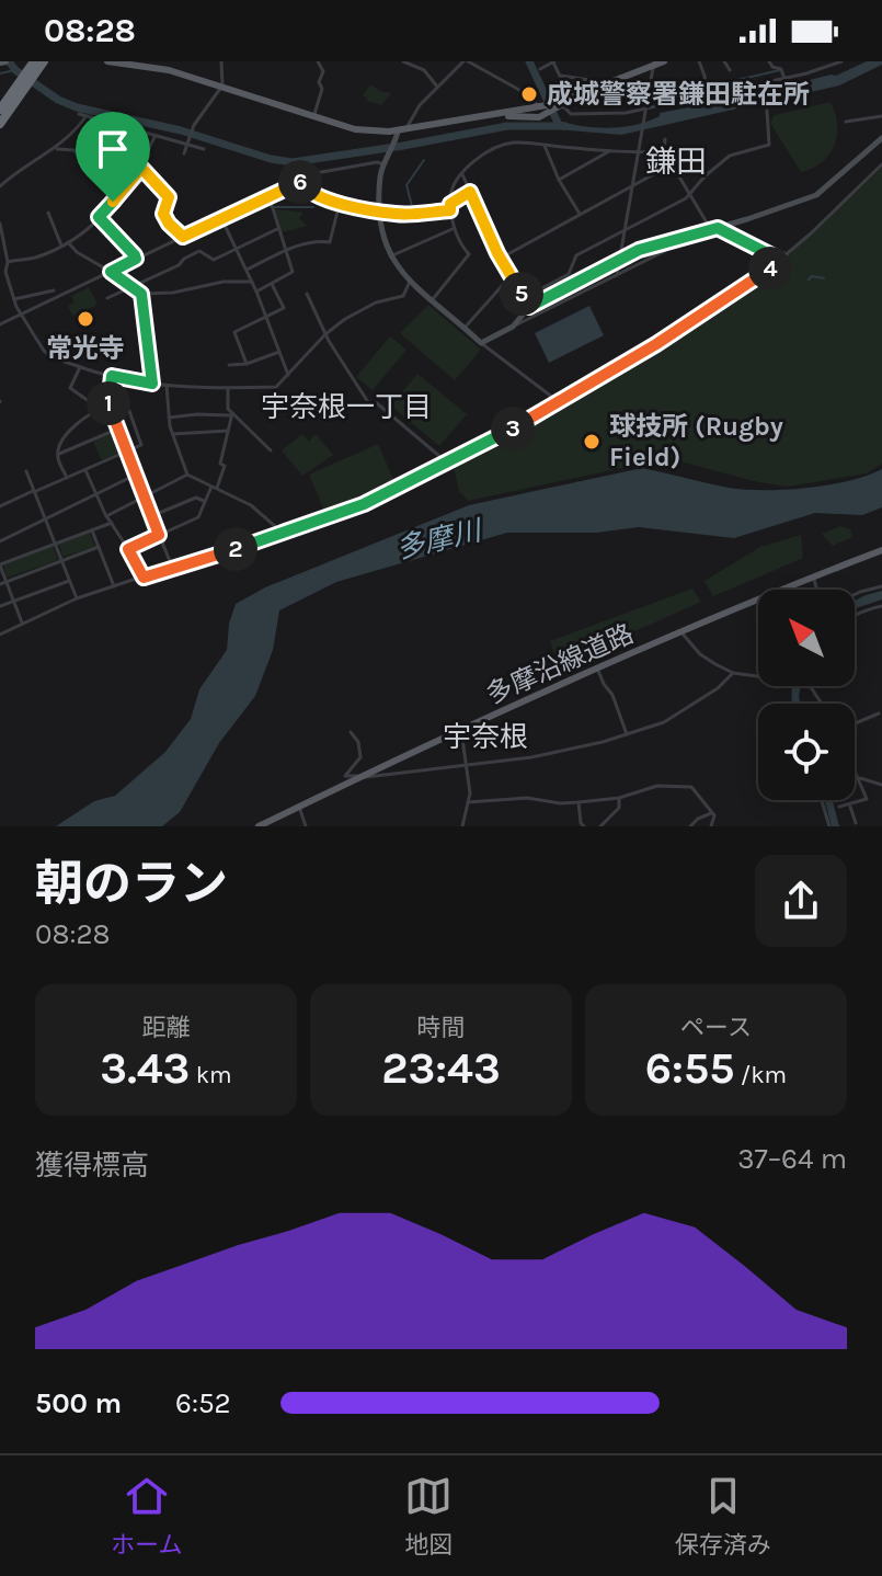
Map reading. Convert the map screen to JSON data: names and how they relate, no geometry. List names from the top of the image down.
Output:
{
  "streets": {
    "main road": ["多摩沿線道路"]
  },
  "districts": ["鎌田", "宇奈根一丁目", "宇奈根"],
  "water": ["多摩川"],
  "places": ["成城警察署鎌田駐在所", "常光寺", "球技所 (Rugby Field)"],
  "north": "top left",
  "page": {
    "status": "08:28",
    "pins": [
      "6",
      "4",
      "5",
      "1",
      "3",
      "2"
    ],
    "heading": ["朝のラン", "08:28"],
    "stats": [
      ["距離", "3.43 km"],
      ["時間", "23:43"],
      ["ペース", "6:55 /km"]
    ],
    "chart": ["獲得標高", "37–64 m"],
    "list": [
      {
        "name": "500 m",
        "note": "6:52"
      }
    ],
    "tabs": ["ホーム", "地図", "保存済み"]
  }
}
